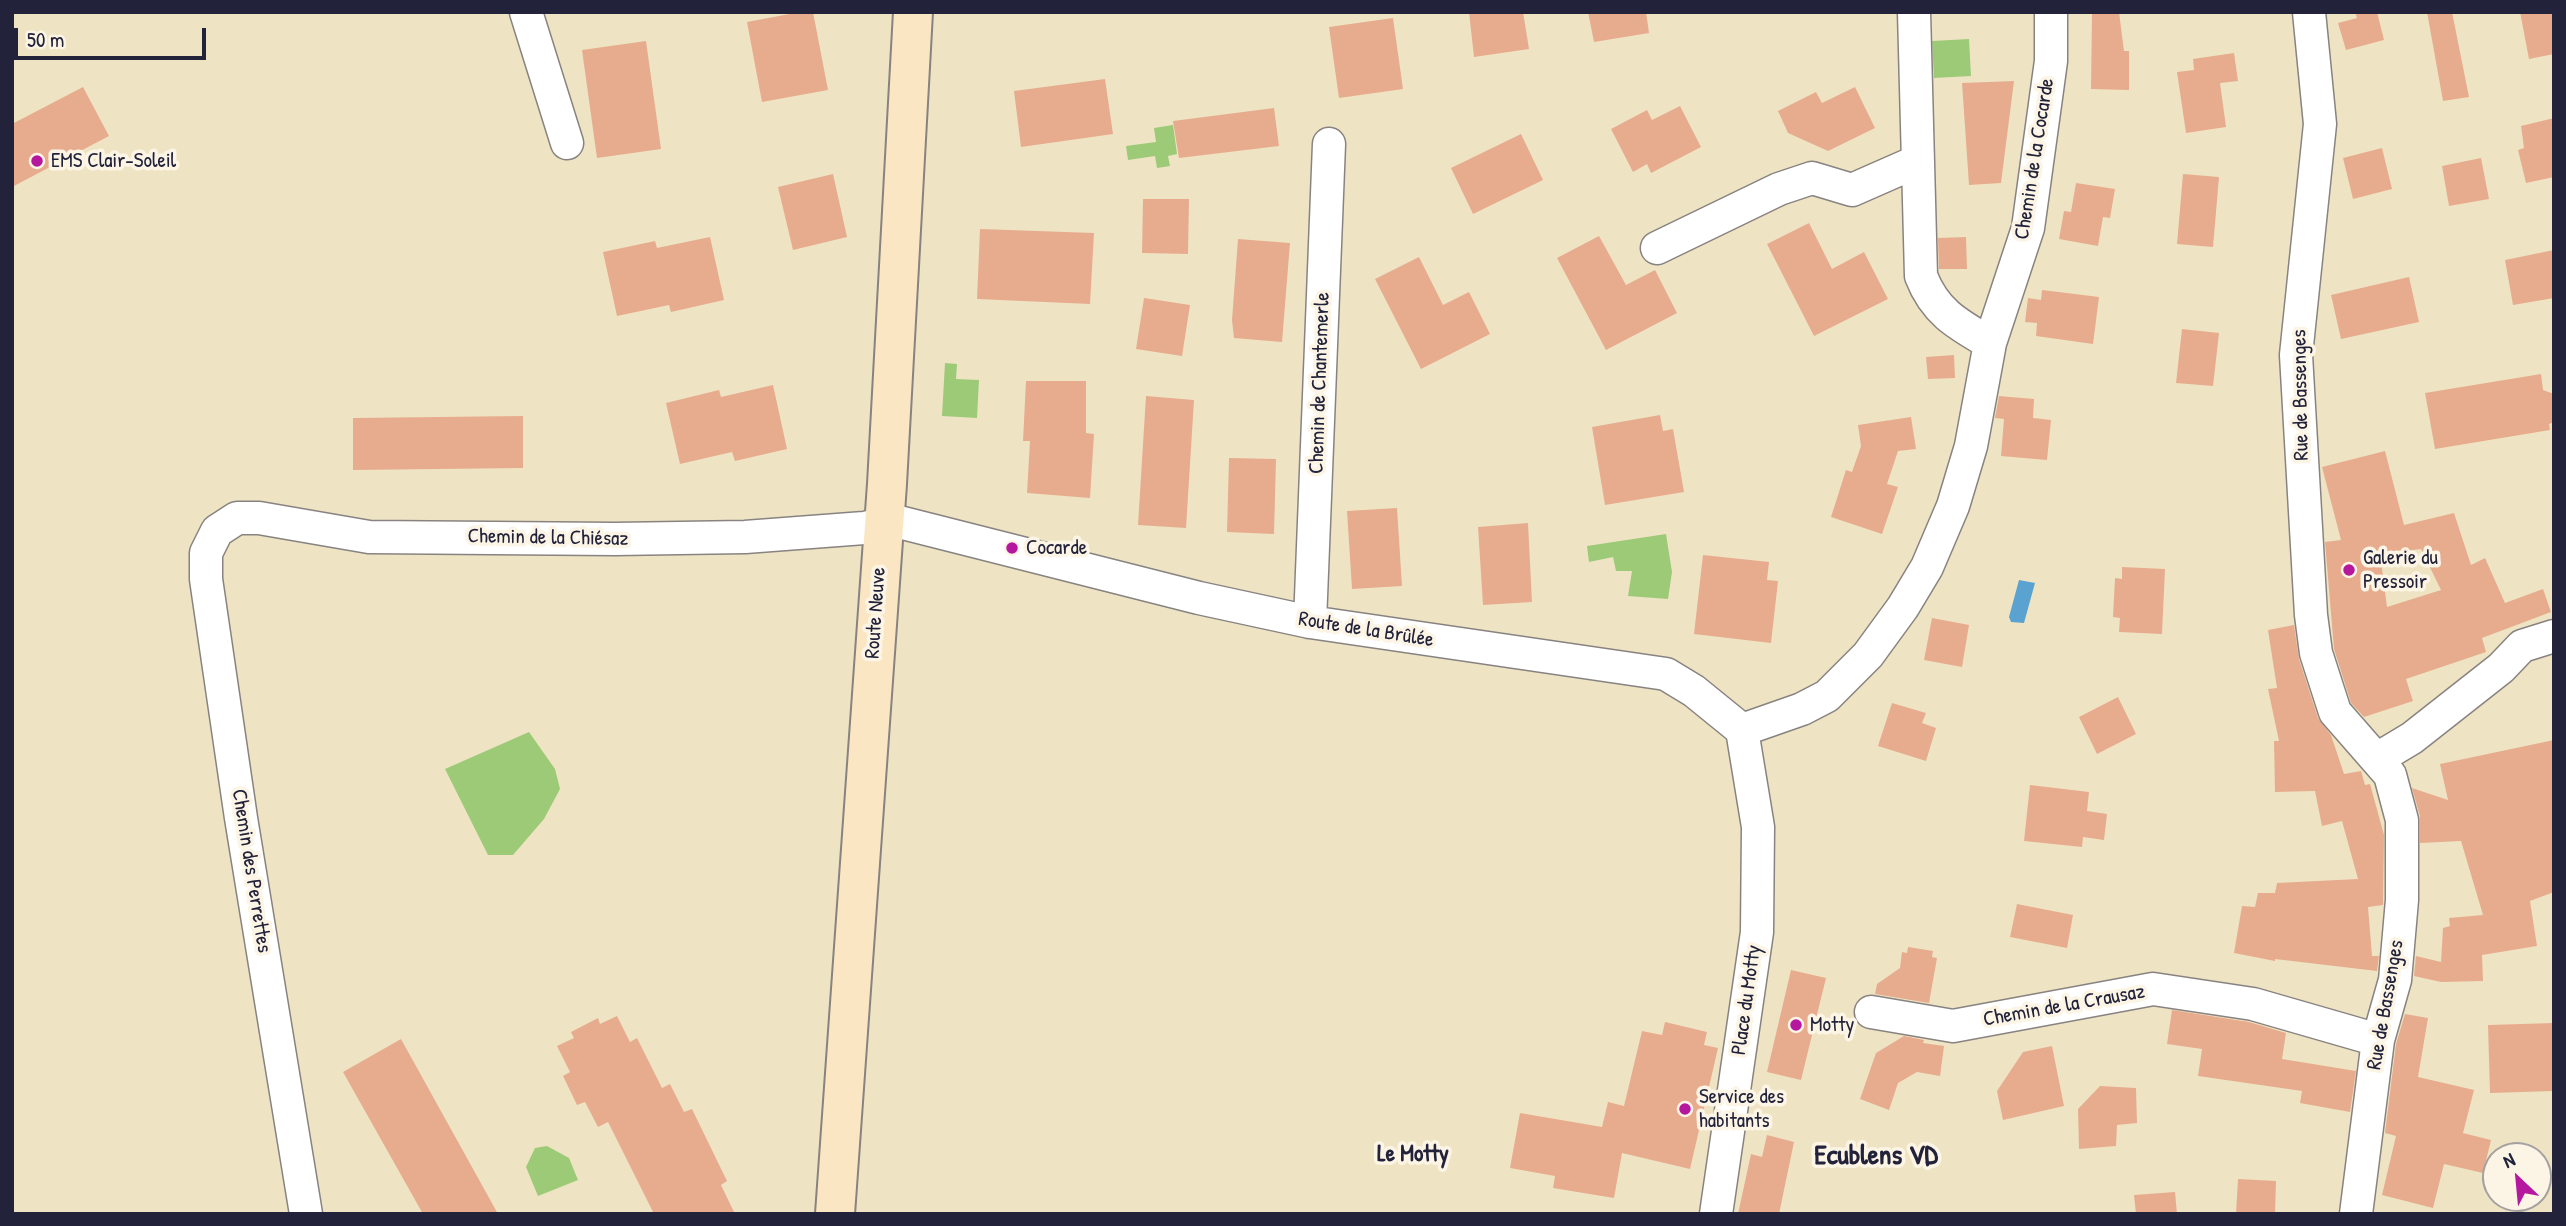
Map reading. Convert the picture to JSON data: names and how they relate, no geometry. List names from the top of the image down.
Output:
{
  "streets": {
    "street": [
      "Chemin de la Cocarde",
      "Chemin de Chantemerle",
      "Rue de Bassenges",
      "Chemin de la Chiésaz",
      "Route Neuve",
      "Route de la Brûlée",
      "Chemin des Perrettes",
      "Place du Motty",
      "Chemin de la Crausaz"
    ]
  },
  "crossings": [
    ["Chemin de la Cocarde", "Route de la Brûlée"],
    ["Chemin de la Cocarde", "Place du Motty"],
    ["Chemin de Chantemerle", "Route de la Brûlée"],
    ["Rue de Bassenges", "Chemin de la Crausaz"],
    ["Chemin de la Chiésaz", "Route Neuve"],
    ["Chemin de la Chiésaz", "Route de la Brûlée"],
    ["Chemin de la Chiésaz", "Chemin des Perrettes"],
    ["Route Neuve", "Route de la Brûlée"],
    ["Route de la Brûlée", "Place du Motty"]
  ],
  "districts": ["Le Motty", "Ecublens VD"],
  "places": [
    "EMS Clair-Soleil",
    "Cocarde",
    "Galerie du Pressoir",
    "Motty",
    "Service des habitants"
  ],
  "scale_bar": "50 m",
  "north": "top left"
}
